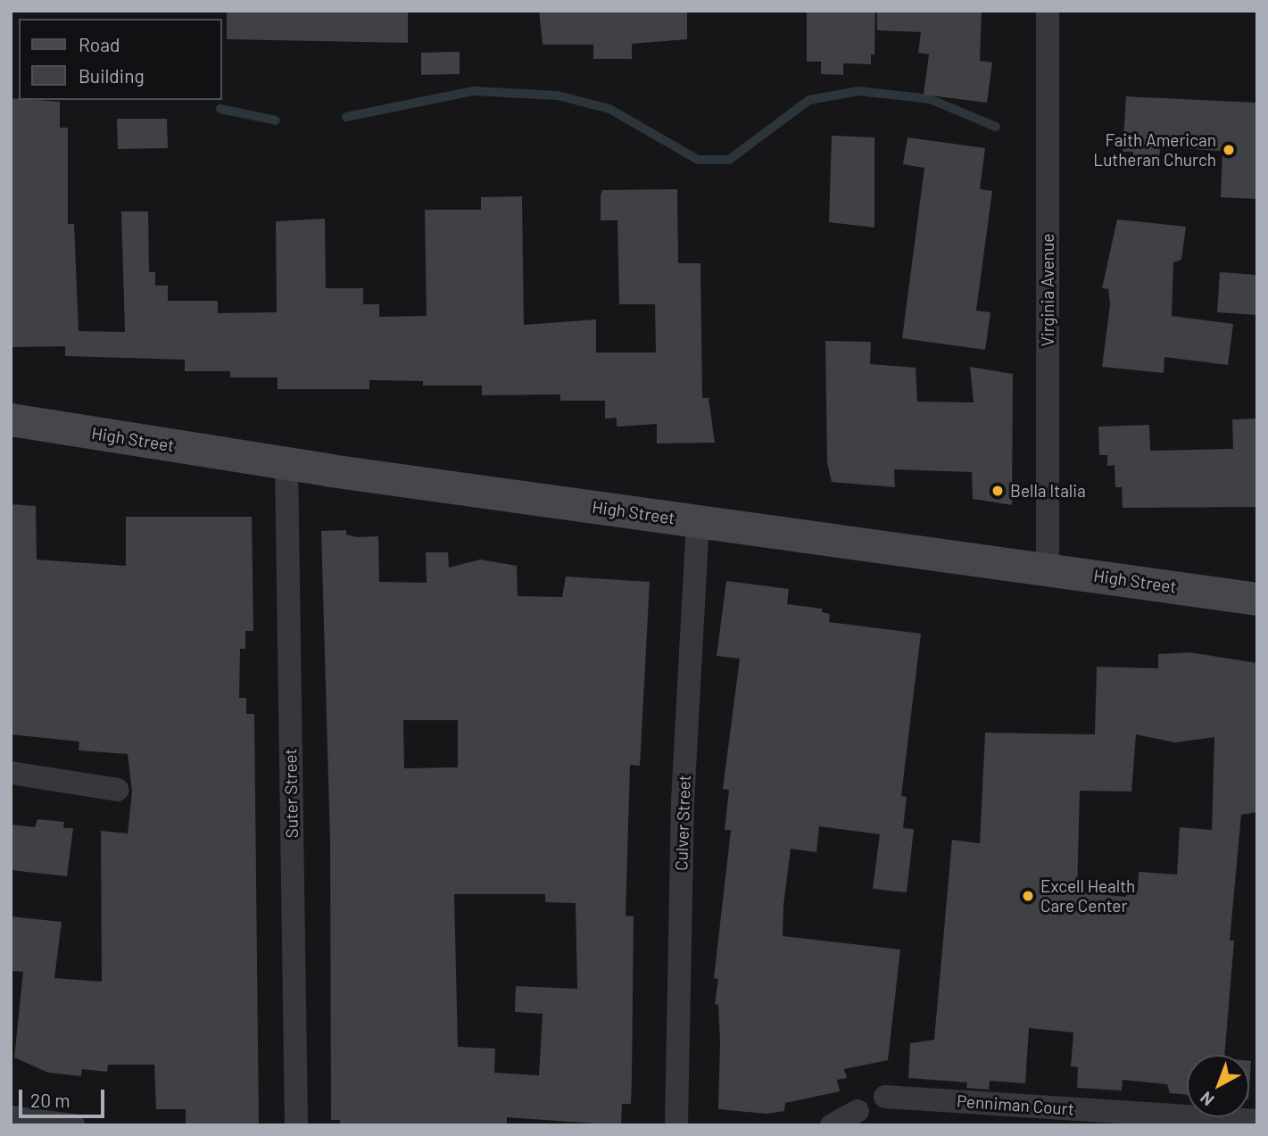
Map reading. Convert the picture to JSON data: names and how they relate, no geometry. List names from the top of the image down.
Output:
{
  "streets": {
    "main road": ["High Street"],
    "street": [
      "Virginia Avenue",
      "Suter Street",
      "Culver Street",
      "Penniman Court"
    ]
  },
  "crossings": [
    ["Virginia Avenue", "High Street"],
    ["High Street", "Suter Street"],
    ["High Street", "Culver Street"]
  ],
  "places": ["Faith American Lutheran Church", "Bella Italia", "Excell Health Care Center"],
  "legend": ["Road", "Building"],
  "scale_bar": "20 m",
  "north": "bottom left"
}
